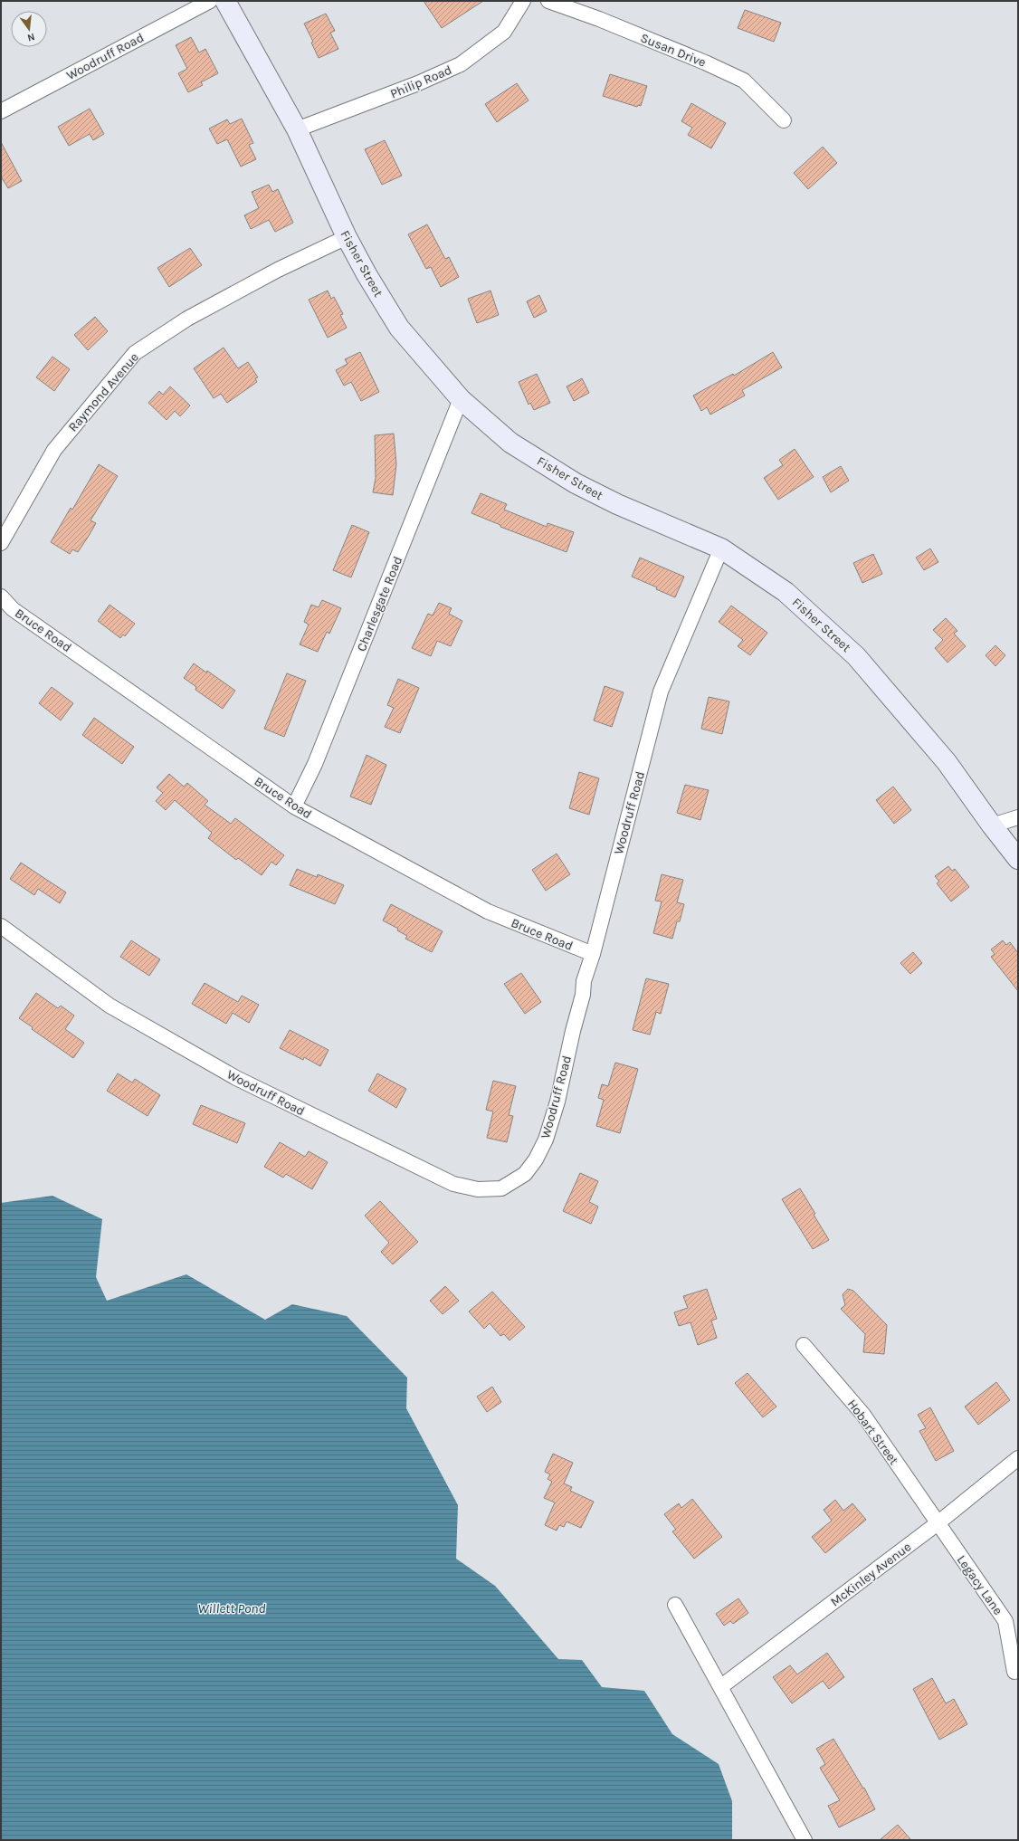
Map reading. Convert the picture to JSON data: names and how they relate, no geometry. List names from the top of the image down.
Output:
{
  "streets": {
    "main road": ["Fisher Street"],
    "street": [
      "Susan Drive",
      "Woodruff Road",
      "Philip Road",
      "Raymond Avenue",
      "Charlesgate Road",
      "Bruce Road",
      "Hobart Street",
      "McKinley Avenue",
      "Legacy Lane"
    ]
  },
  "crossings": [
    ["Woodruff Road", "Fisher Street"],
    ["Woodruff Road", "Bruce Road"],
    ["Philip Road", "Fisher Street"],
    ["Fisher Street", "Raymond Avenue"],
    ["Fisher Street", "Charlesgate Road"],
    ["Charlesgate Road", "Bruce Road"],
    ["Hobart Street", "McKinley Avenue"],
    ["Hobart Street", "Legacy Lane"],
    ["McKinley Avenue", "Legacy Lane"]
  ],
  "water": ["Willett Pond"],
  "north": "bottom"
}
